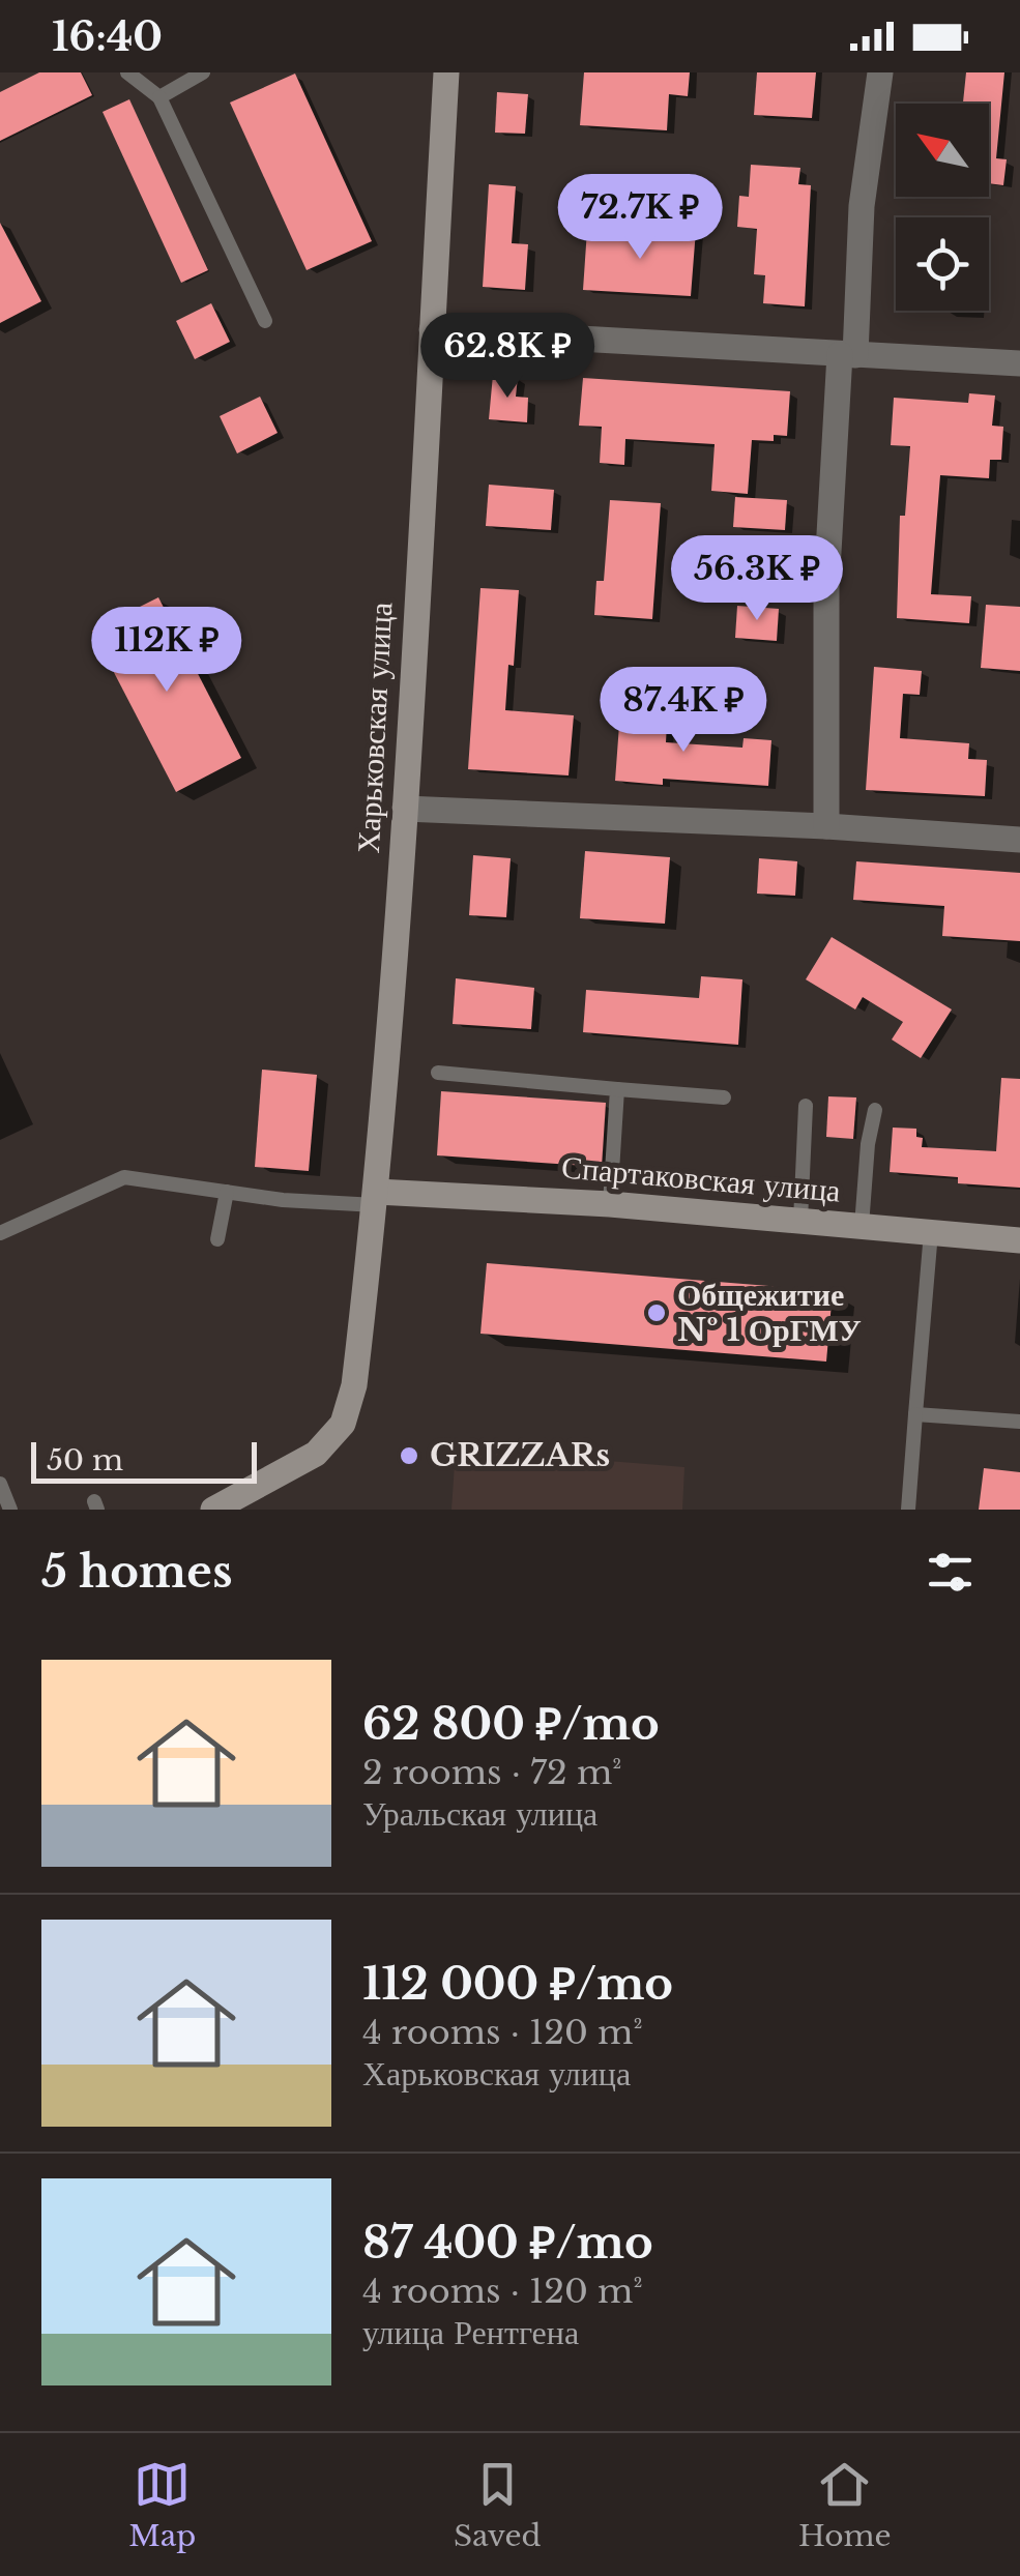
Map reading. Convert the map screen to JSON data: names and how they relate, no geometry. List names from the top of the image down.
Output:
{
  "streets": {
    "street": ["Харьковская улица", "Спартаковская улица"]
  },
  "crossings": [
    ["Харьковская улица", "Спартаковская улица"]
  ],
  "places": ["Общежитие № 1 ОрГМУ", "GRIZZARs"],
  "scale_bar": "50 m",
  "north": "top left",
  "page": {
    "status": "16:40",
    "price": [
      "72.7K ₽",
      "62.8K ₽",
      "56.3K ₽",
      "112K ₽",
      "87.4K ₽"
    ],
    "scale": "50 m",
    "heading": "5 homes",
    "list": [
      {
        "name": "62 800 ₽/mo",
        "note": "2 rooms · 72 m² · Уральская улица"
      },
      {
        "name": "112 000 ₽/mo",
        "note": "4 rooms · 120 m² · Харьковская улица"
      },
      {
        "name": "87 400 ₽/mo",
        "note": "4 rooms · 120 m² · улица Рентгена"
      }
    ],
    "tabs": ["Map", "Saved", "Home"]
  }
}
